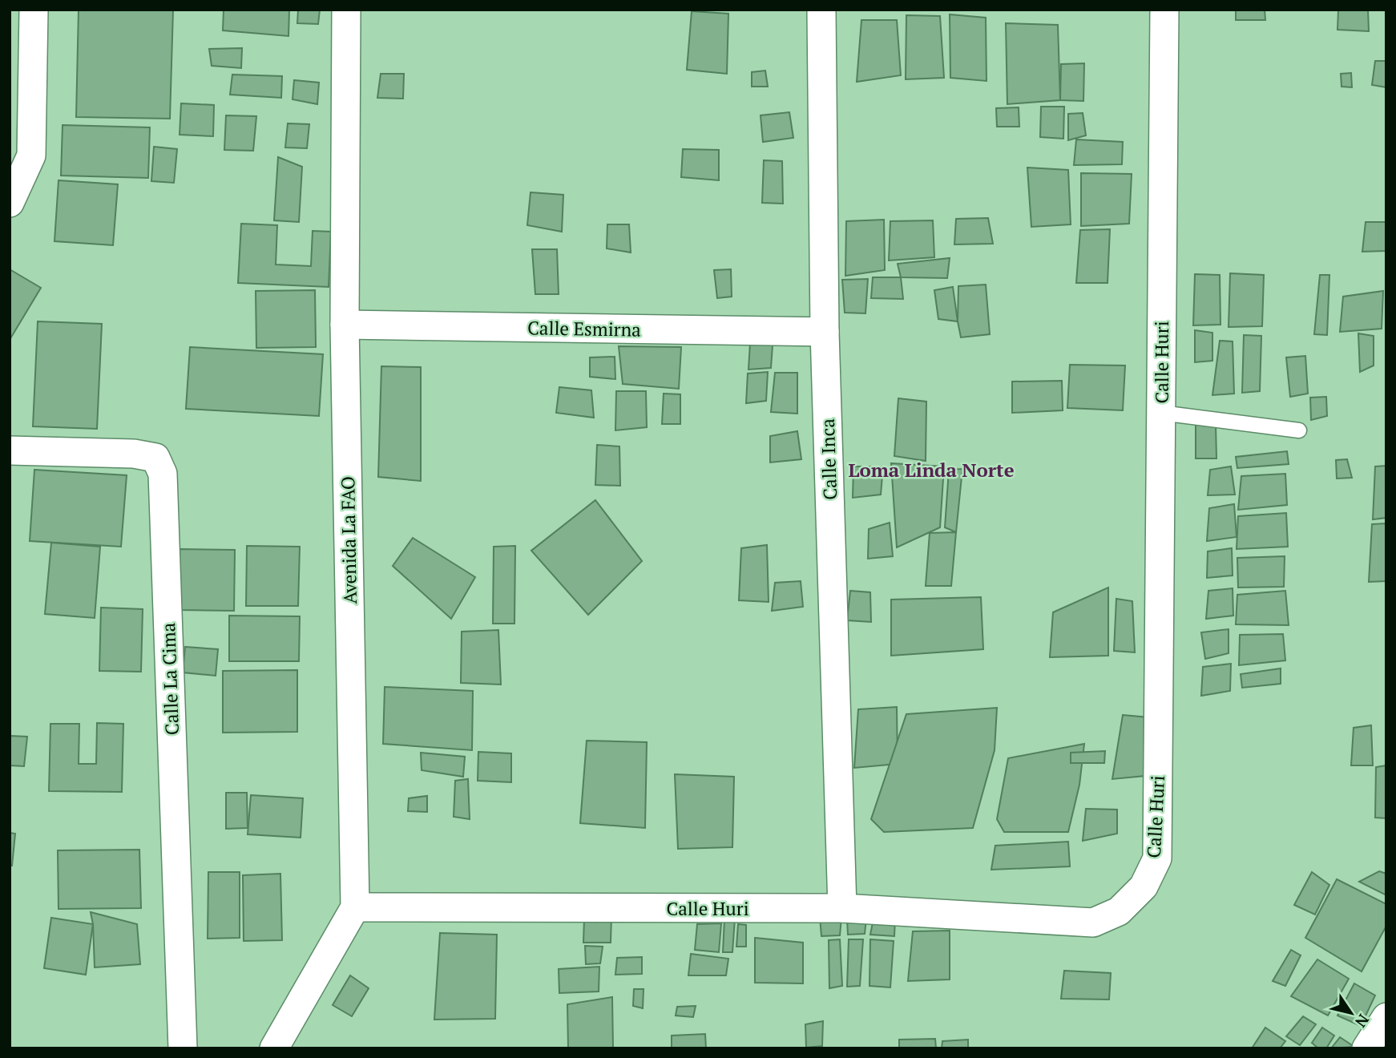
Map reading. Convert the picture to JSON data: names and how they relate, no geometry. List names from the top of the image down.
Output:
{
  "streets": {
    "street": [
      "Calle Esmirna",
      "Calle Huri",
      "Calle Inca",
      "Avenida La FAO",
      "Calle La Cima"
    ]
  },
  "crossings": [
    ["Calle Esmirna", "Calle Inca"],
    ["Calle Esmirna", "Avenida La FAO"],
    ["Calle Huri", "Calle Inca"],
    ["Calle Huri", "Avenida La FAO"]
  ],
  "districts": ["Loma Linda Norte"],
  "north": "bottom right"
}
